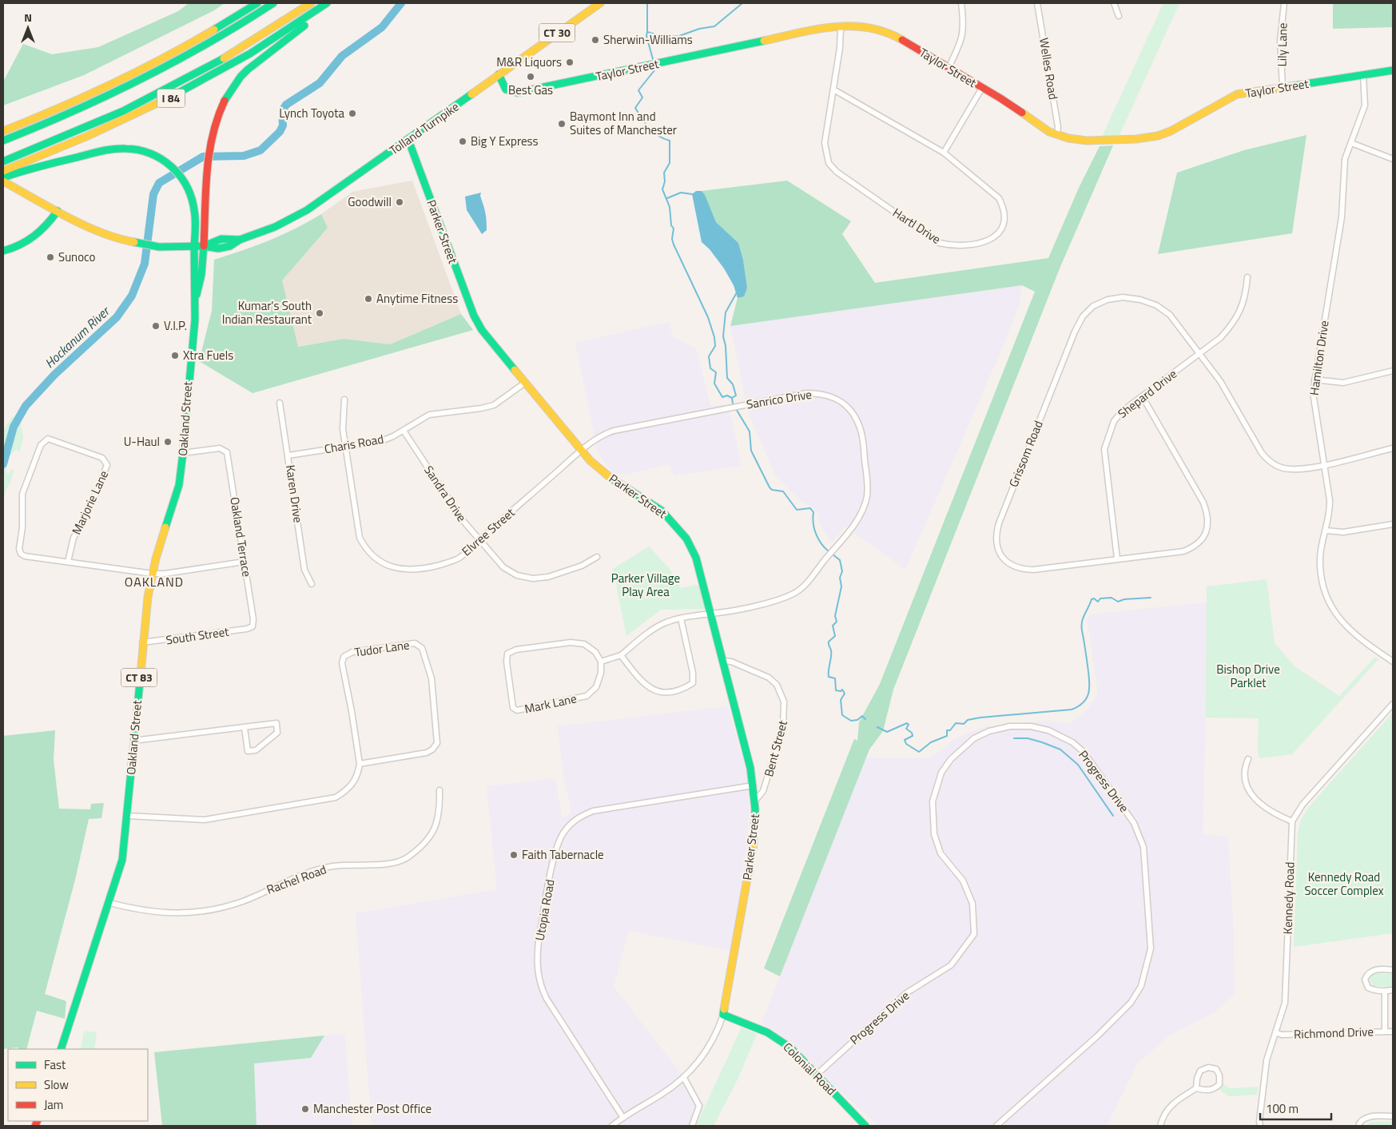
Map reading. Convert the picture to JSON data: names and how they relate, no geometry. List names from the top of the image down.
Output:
{
  "streets": {
    "main road": [
      "CT 30",
      "Taylor Street",
      "I 84",
      "Tolland Turnpike",
      "Parker Street",
      "Oakland Street",
      "CT 83",
      "Colonial Road"
    ],
    "street": [
      "Lily Lane",
      "Welles Road",
      "Hartl Drive",
      "Hamilton Drive",
      "Shepard Drive",
      "Sanrico Drive",
      "Charis Road",
      "Grissom Road",
      "Karen Drive",
      "Sandra Drive",
      "Marjorie Lane",
      "Elvree Street",
      "Oakland Terrace",
      "South Street",
      "Tudor Lane",
      "Mark Lane",
      "Bent Street",
      "Progress Drive",
      "Rachel Road",
      "Kennedy Road",
      "Utopia Road",
      "Richmond Drive"
    ]
  },
  "crossings": [
    ["CT 30", "Tolland Turnpike"],
    ["Lily Lane", "Taylor Street"],
    ["Taylor Street", "Welles Road"],
    ["Taylor Street", "Tolland Turnpike"],
    ["Taylor Street", "Hartl Drive"],
    ["Taylor Street", "Hamilton Drive"],
    ["Tolland Turnpike", "Parker Street"],
    ["Tolland Turnpike", "Oakland Street"],
    ["Parker Street", "Sanrico Drive"],
    ["Parker Street", "Charis Road"],
    ["Parker Street", "Elvree Street"],
    ["Parker Street", "Bent Street"],
    ["Parker Street", "Utopia Road"],
    ["Parker Street", "Colonial Road"],
    ["Hamilton Drive", "Grissom Road"],
    ["Shepard Drive", "Grissom Road"],
    ["Sanrico Drive", "Elvree Street"],
    ["Oakland Street", "Marjorie Lane"],
    ["Oakland Street", "Oakland Terrace"],
    ["Oakland Street", "South Street"],
    ["Oakland Street", "Tudor Lane"],
    ["Oakland Street", "Rachel Road"],
    ["Charis Road", "Karen Drive"],
    ["Charis Road", "Sandra Drive"],
    ["Charis Road", "Elvree Street"],
    ["Sandra Drive", "Elvree Street"],
    ["Marjorie Lane", "Oakland Terrace"],
    ["Oakland Terrace", "South Street"],
    ["Progress Drive", "Colonial Road"],
    ["Kennedy Road", "Richmond Drive"]
  ],
  "districts": ["OAKLAND"],
  "water": ["Hockanum River"],
  "parks": ["Parker Village Play Area", "Bishop Drive Parklet", "Kennedy Road Soccer Complex"],
  "places": [
    "Sherwin-Williams",
    "M&R Liquors",
    "Best Gas",
    "Lynch Toyota",
    "Baymont Inn and Suites of Manchester",
    "Big Y Express",
    "Goodwill",
    "Sunoco",
    "Anytime Fitness",
    "Kumar's South Indian Restaurant",
    "V.I.P.",
    "Xtra Fuels",
    "U-Haul",
    "Faith Tabernacle",
    "Manchester Post Office"
  ],
  "legend": ["Fast", "Slow", "Jam"],
  "scale_bar": "100 m",
  "north": "top"
}
